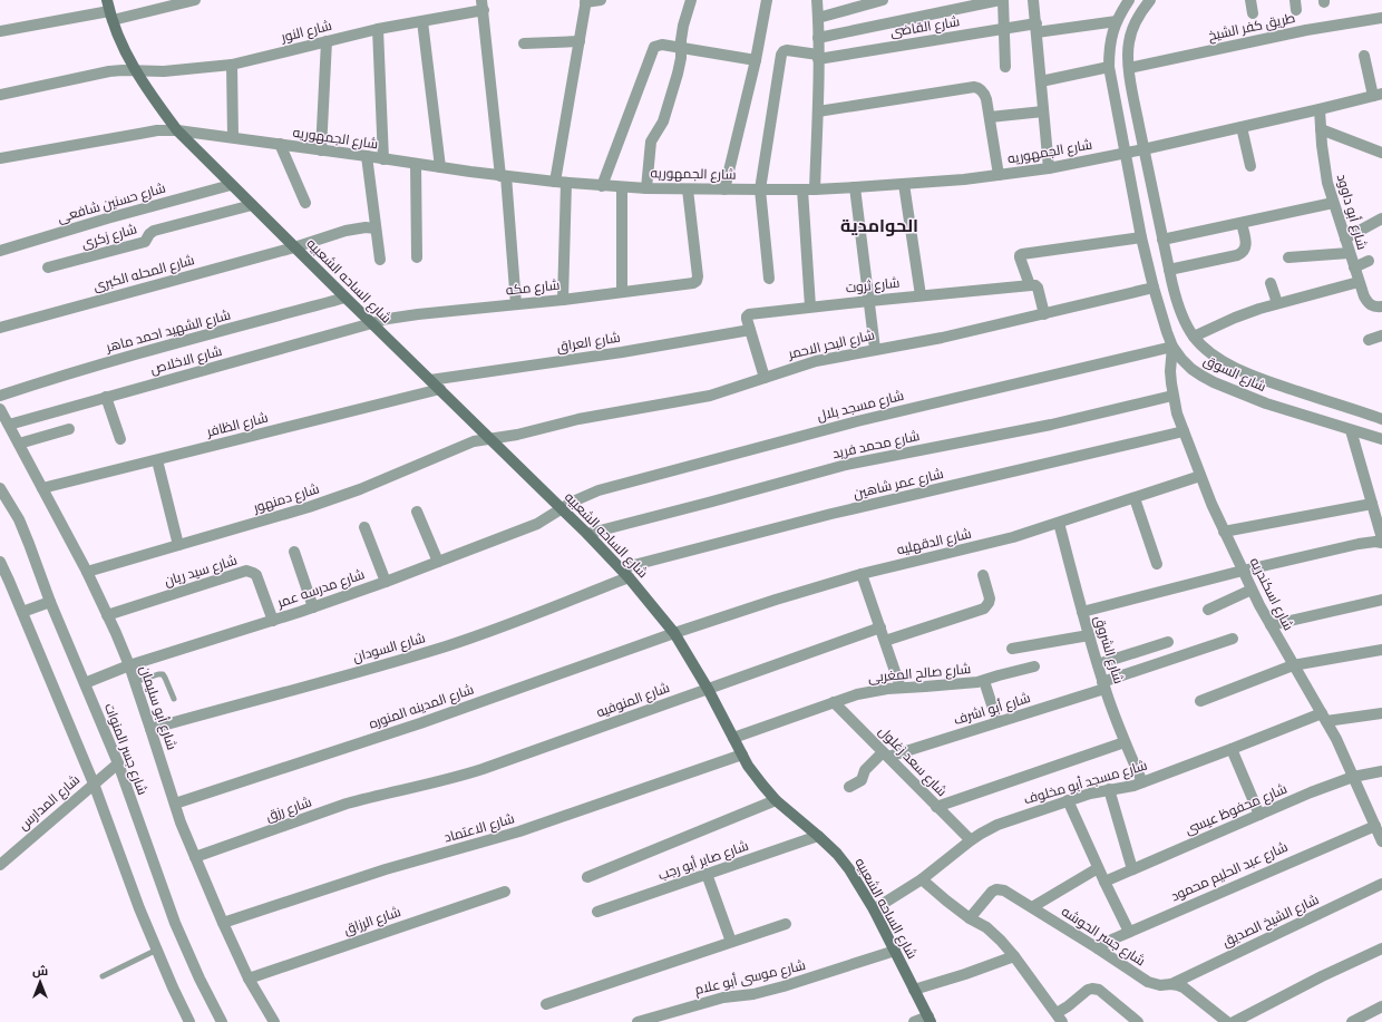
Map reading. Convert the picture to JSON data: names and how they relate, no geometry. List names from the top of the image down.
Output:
{
  "streets": {
    "main road": ["شارع الساحه الشعبيه"],
    "street": [
      "شارع القاضى",
      "طريق كفر الشيخ",
      "شارع النور",
      "شارع الجمهوريه",
      "شارع حسنين شافعى",
      "شارع أبو داوود",
      "شارع زكرى",
      "شارع المحله الكبرى",
      "شارع ثروت",
      "شارع مكه",
      "شارع الشهيد احمد ماهر",
      "شارع العراق",
      "شارع البحر الاحمر",
      "شارع الاخلاص",
      "شارع السوق",
      "شارع مسجد بلال",
      "شارع الظافر",
      "شارع محمد فريد",
      "شارع عمر شاهين",
      "شارع دمنهور",
      "شارع الدقهليه",
      "شارع سيد ريان",
      "شارع مدرسه عمر",
      "شارع اسكندريه",
      "شارع السودان",
      "شارع الشروق",
      "شارع صالح المغربى",
      "شارع المنوفيه",
      "شارع المدينه المنوره",
      "شارع أبو سليمان",
      "شارع أبو اشرف",
      "شارع جسر المنوات",
      "شارع سعد زغلول",
      "شارع مسجد أبو مخلوف",
      "شارع المدارس",
      "شارع رزق",
      "شارع محفوظ عيسى",
      "شارع الاعتماد",
      "شارع صابر أبو رجب",
      "شارع عبد الحليم محمود",
      "شارع الرزاق",
      "شارع الشيخ الصديق",
      "شارع جسر الحوشه",
      "شارع موسى أبو علام"
    ]
  },
  "crossings": [
    ["شارع القاضى", "شارع الجمهوريه"],
    ["شارع القاضى", "شارع السوق"],
    ["طريق كفر الشيخ", "شارع السوق"],
    ["شارع الجمهوريه", "شارع أبو داوود"],
    ["شارع الجمهوريه", "شارع الساحه الشعبيه"],
    ["شارع الجمهوريه", "شارع مكه"],
    ["شارع الجمهوريه", "شارع السوق"],
    ["شارع حسنين شافعى", "شارع الساحه الشعبيه"],
    ["شارع زكرى", "شارع الساحه الشعبيه"],
    ["شارع المحله الكبرى", "شارع الساحه الشعبيه"],
    ["شارع الساحه الشعبيه", "شارع مكه"],
    ["شارع الساحه الشعبيه", "شارع الشهيد احمد ماهر"],
    ["شارع الساحه الشعبيه", "شارع العراق"],
    ["شارع الساحه الشعبيه", "شارع البحر الاحمر"],
    ["شارع الساحه الشعبيه", "شارع الاخلاص"],
    ["شارع الساحه الشعبيه", "شارع مسجد بلال"],
    ["شارع الساحه الشعبيه", "شارع الظافر"],
    ["شارع الساحه الشعبيه", "شارع محمد فريد"],
    ["شارع الساحه الشعبيه", "شارع عمر شاهين"],
    ["شارع الساحه الشعبيه", "شارع دمنهور"],
    ["شارع الساحه الشعبيه", "شارع الدقهليه"],
    ["شارع الساحه الشعبيه", "شارع مدرسه عمر"],
    ["شارع الساحه الشعبيه", "شارع السودان"],
    ["شارع الساحه الشعبيه", "شارع صالح المغربى"],
    ["شارع الساحه الشعبيه", "شارع المنوفيه"],
    ["شارع الساحه الشعبيه", "شارع المدينه المنوره"],
    ["شارع الساحه الشعبيه", "شارع مسجد أبو مخلوف"],
    ["شارع الساحه الشعبيه", "شارع الاعتماد"],
    ["شارع الساحه الشعبيه", "شارع صابر أبو رجب"],
    ["شارع الساحه الشعبيه", "شارع موسى أبو علام"],
    ["شارع ثروت", "شارع العراق"],
    ["شارع مكه", "شارع الاخلاص"],
    ["شارع البحر الاحمر", "شارع السوق"],
    ["شارع البحر الاحمر", "شارع دمنهور"],
    ["شارع الاخلاص", "شارع أبو سليمان"],
    ["شارع السوق", "شارع مسجد بلال"],
    ["شارع السوق", "شارع اسكندريه"],
    ["شارع مسجد بلال", "شارع مدرسه عمر"],
    ["شارع مسجد بلال", "شارع اسكندريه"],
    ["شارع الظافر", "شارع أبو سليمان"],
    ["شارع محمد فريد", "شارع اسكندريه"],
    ["شارع عمر شاهين", "شارع اسكندريه"],
    ["شارع دمنهور", "شارع أبو سليمان"],
    ["شارع الدقهليه", "شارع اسكندريه"],
    ["شارع الدقهليه", "شارع الشروق"],
    ["شارع الدقهليه", "شارع المدينه المنوره"],
    ["شارع سيد ريان", "شارع مدرسه عمر"],
    ["شارع سيد ريان", "شارع أبو سليمان"],
    ["شارع مدرسه عمر", "شارع أبو سليمان"],
    ["شارع مدرسه عمر", "شارع جسر المنوات"],
    ["شارع اسكندريه", "شارع مسجد أبو مخلوف"],
    ["شارع اسكندريه", "شارع محفوظ عيسى"],
    ["شارع اسكندريه", "شارع عبد الحليم محمود"],
    ["شارع السودان", "شارع أبو سليمان"],
    ["شارع الشروق", "شارع أبو اشرف"],
    ["شارع الشروق", "شارع مسجد أبو مخلوف"],
    ["شارع صالح المغربى", "شارع سعد زغلول"],
    ["شارع المنوفيه", "شارع رزق"],
    ["شارع المدينه المنوره", "شارع أبو سليمان"],
    ["شارع أبو سليمان", "شارع رزق"],
    ["شارع أبو سليمان", "شارع الاعتماد"],
    ["شارع أبو سليمان", "شارع الرزاق"],
    ["شارع أبو اشرف", "شارع سعد زغلول"],
    ["شارع جسر المنوات", "شارع المدارس"],
    ["شارع سعد زغلول", "شارع مسجد أبو مخلوف"],
    ["شارع عبد الحليم محمود", "شارع جسر الحوشه"],
    ["شارع الشيخ الصديق", "شارع جسر الحوشه"]
  ],
  "districts": ["الحوامدية"],
  "north": "top"
}
